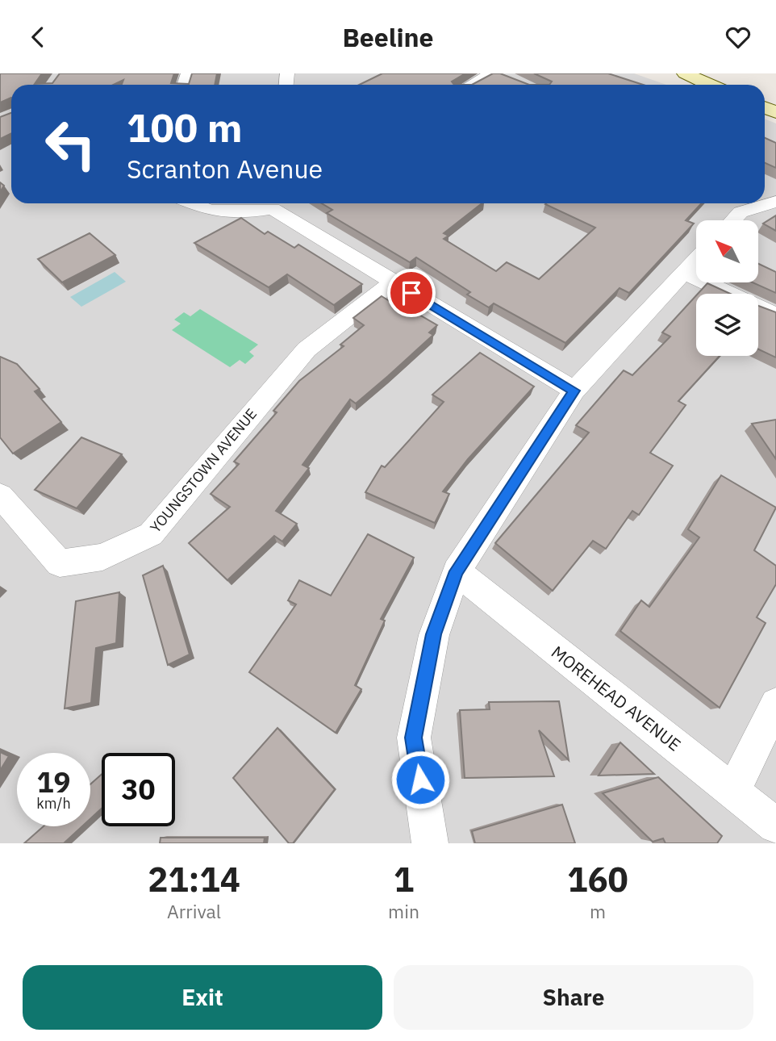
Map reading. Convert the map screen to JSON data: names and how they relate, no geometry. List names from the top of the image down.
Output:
{
  "streets": {
    "street": ["YOUNGSTOWN AVENUE", "MOREHEAD AVENUE"]
  },
  "north": "top left",
  "page": {
    "header": "Beeline",
    "turn": ["100 m", "Scranton Avenue"],
    "speed": "19 km/h",
    "limit": "30",
    "eta": [
      "21:14",
      "Arrival",
      "1",
      "min",
      "160",
      "m"
    ],
    "buttons": ["Exit", "Share"]
  }
}
